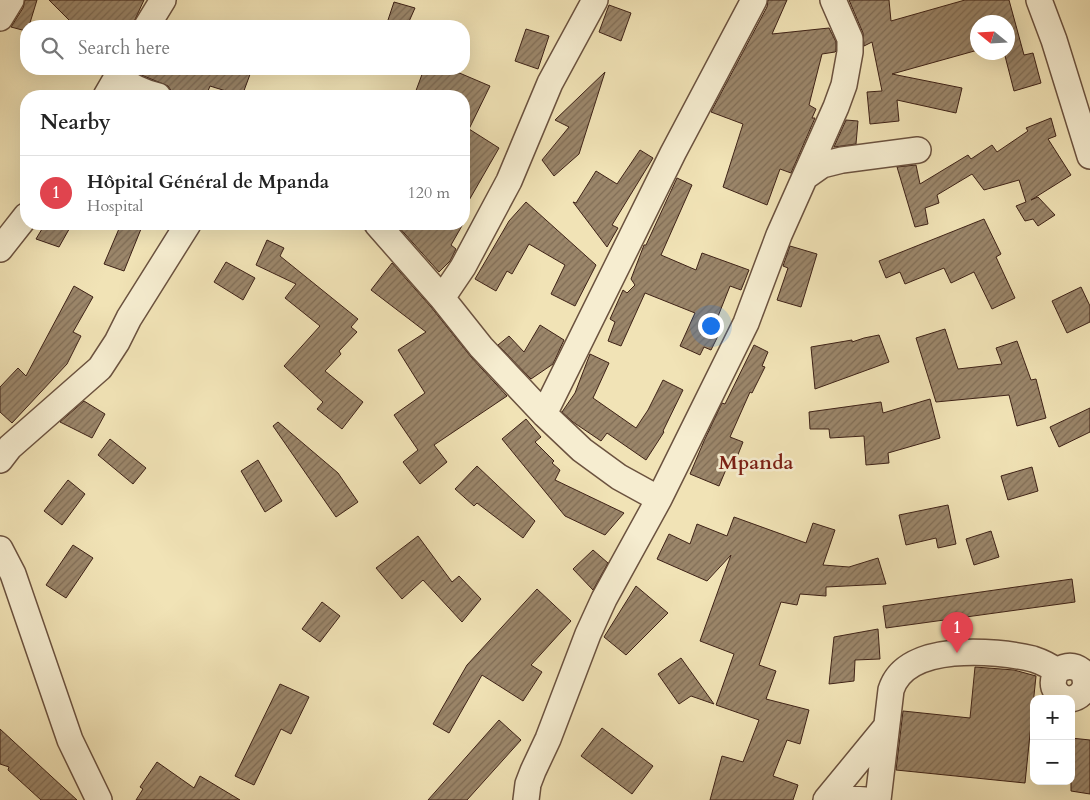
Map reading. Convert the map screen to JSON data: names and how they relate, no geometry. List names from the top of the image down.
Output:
{
  "districts": ["Mpanda"],
  "north": "left",
  "page": {
    "search": "Search here",
    "heading": "Nearby",
    "list": [
      {
        "mark": "1",
        "name": "Hôpital Général de Mpanda",
        "note": "Hospital",
        "value": "120 m"
      }
    ],
    "pins": "1",
    "map_buttons": ["+", "−"]
  }
}
